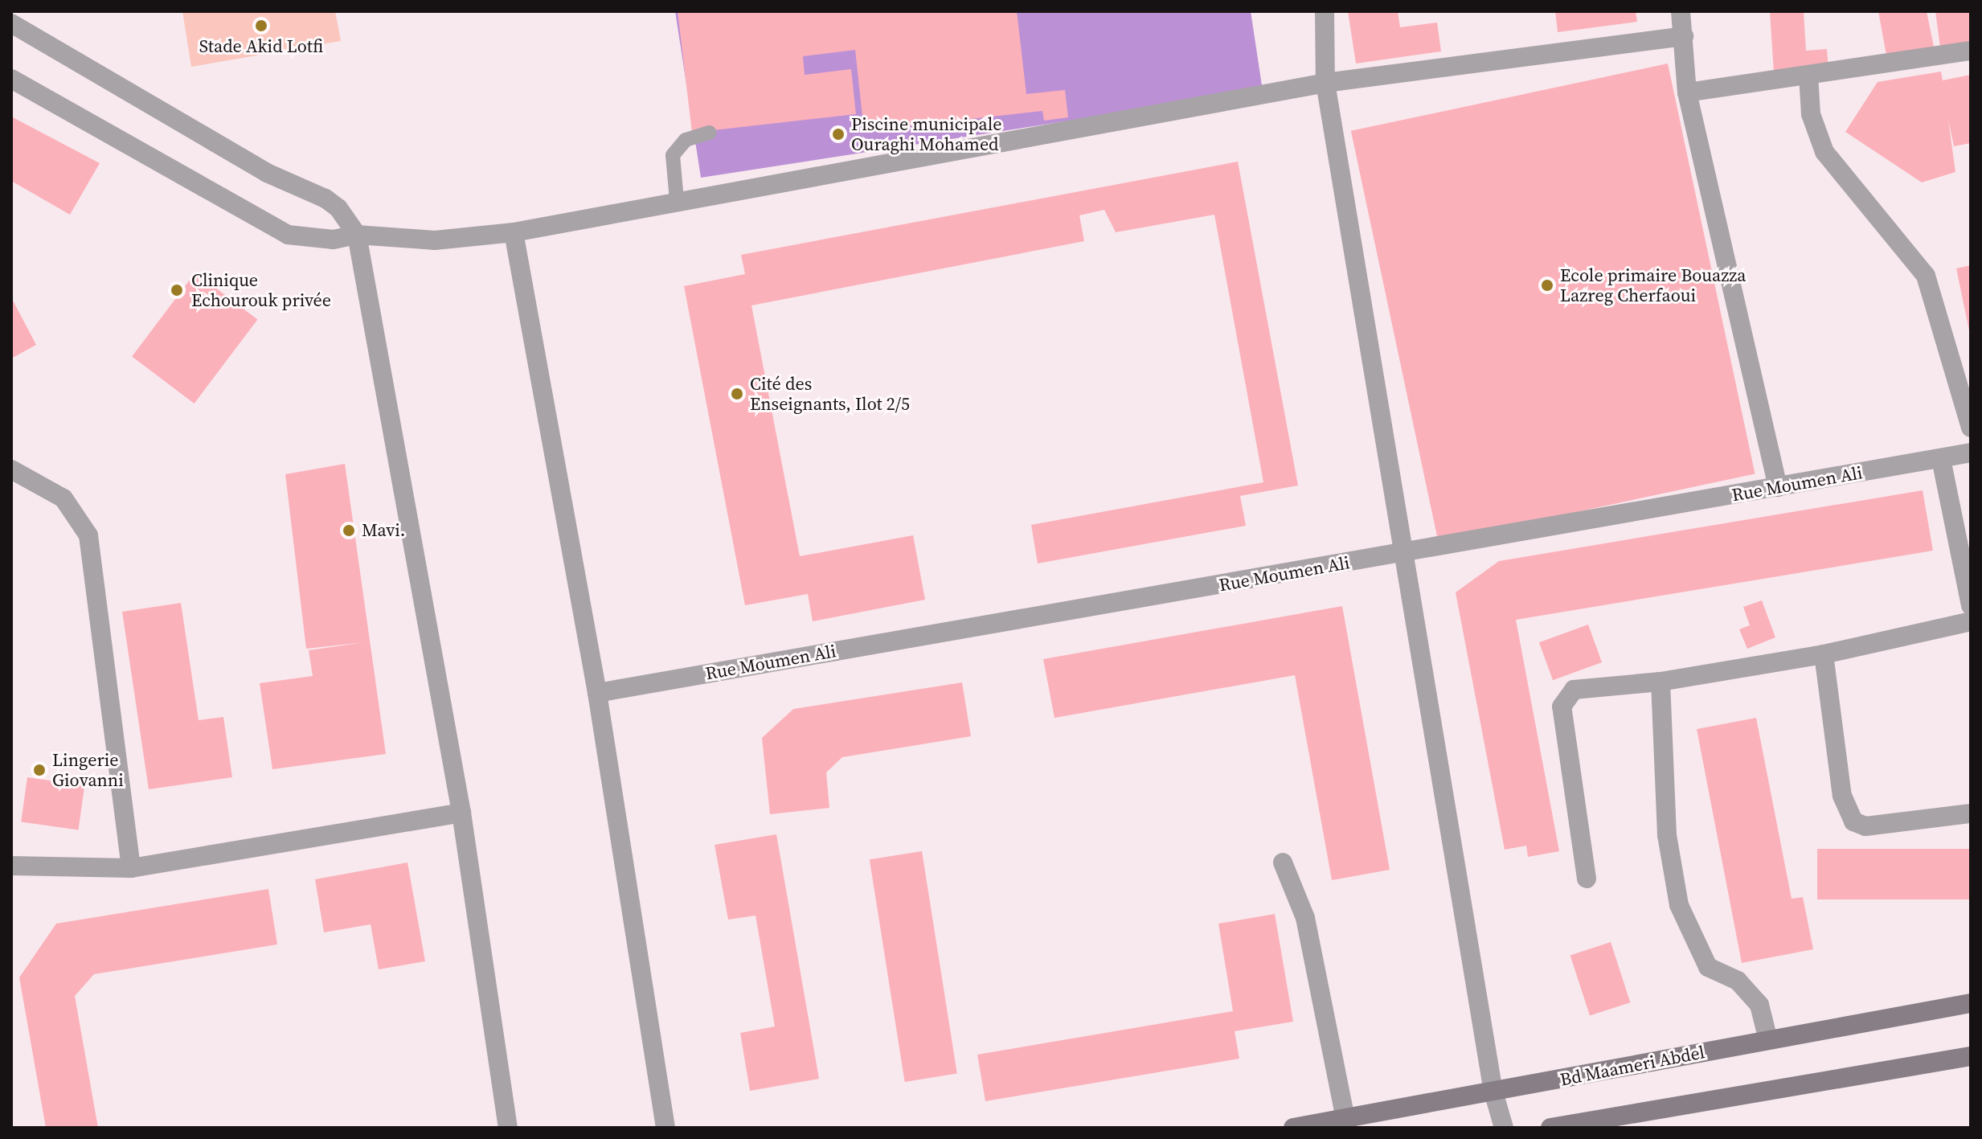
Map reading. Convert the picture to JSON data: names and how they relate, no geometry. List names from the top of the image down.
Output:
{
  "streets": {
    "main road": ["Bd Maameri Abdel"],
    "street": ["Rue Moumen Ali"]
  },
  "places": [
    "Stade Akid Lotfi",
    "Piscine municipale Ouraghi Mohamed",
    "Ecole primaire Bouazza Lazreg Cherfaoui",
    "Clinique Echourouk privée",
    "Cité des Enseignants, Ilot 2/5",
    "Mavi.",
    "Lingerie Giovanni"
  ]
}
